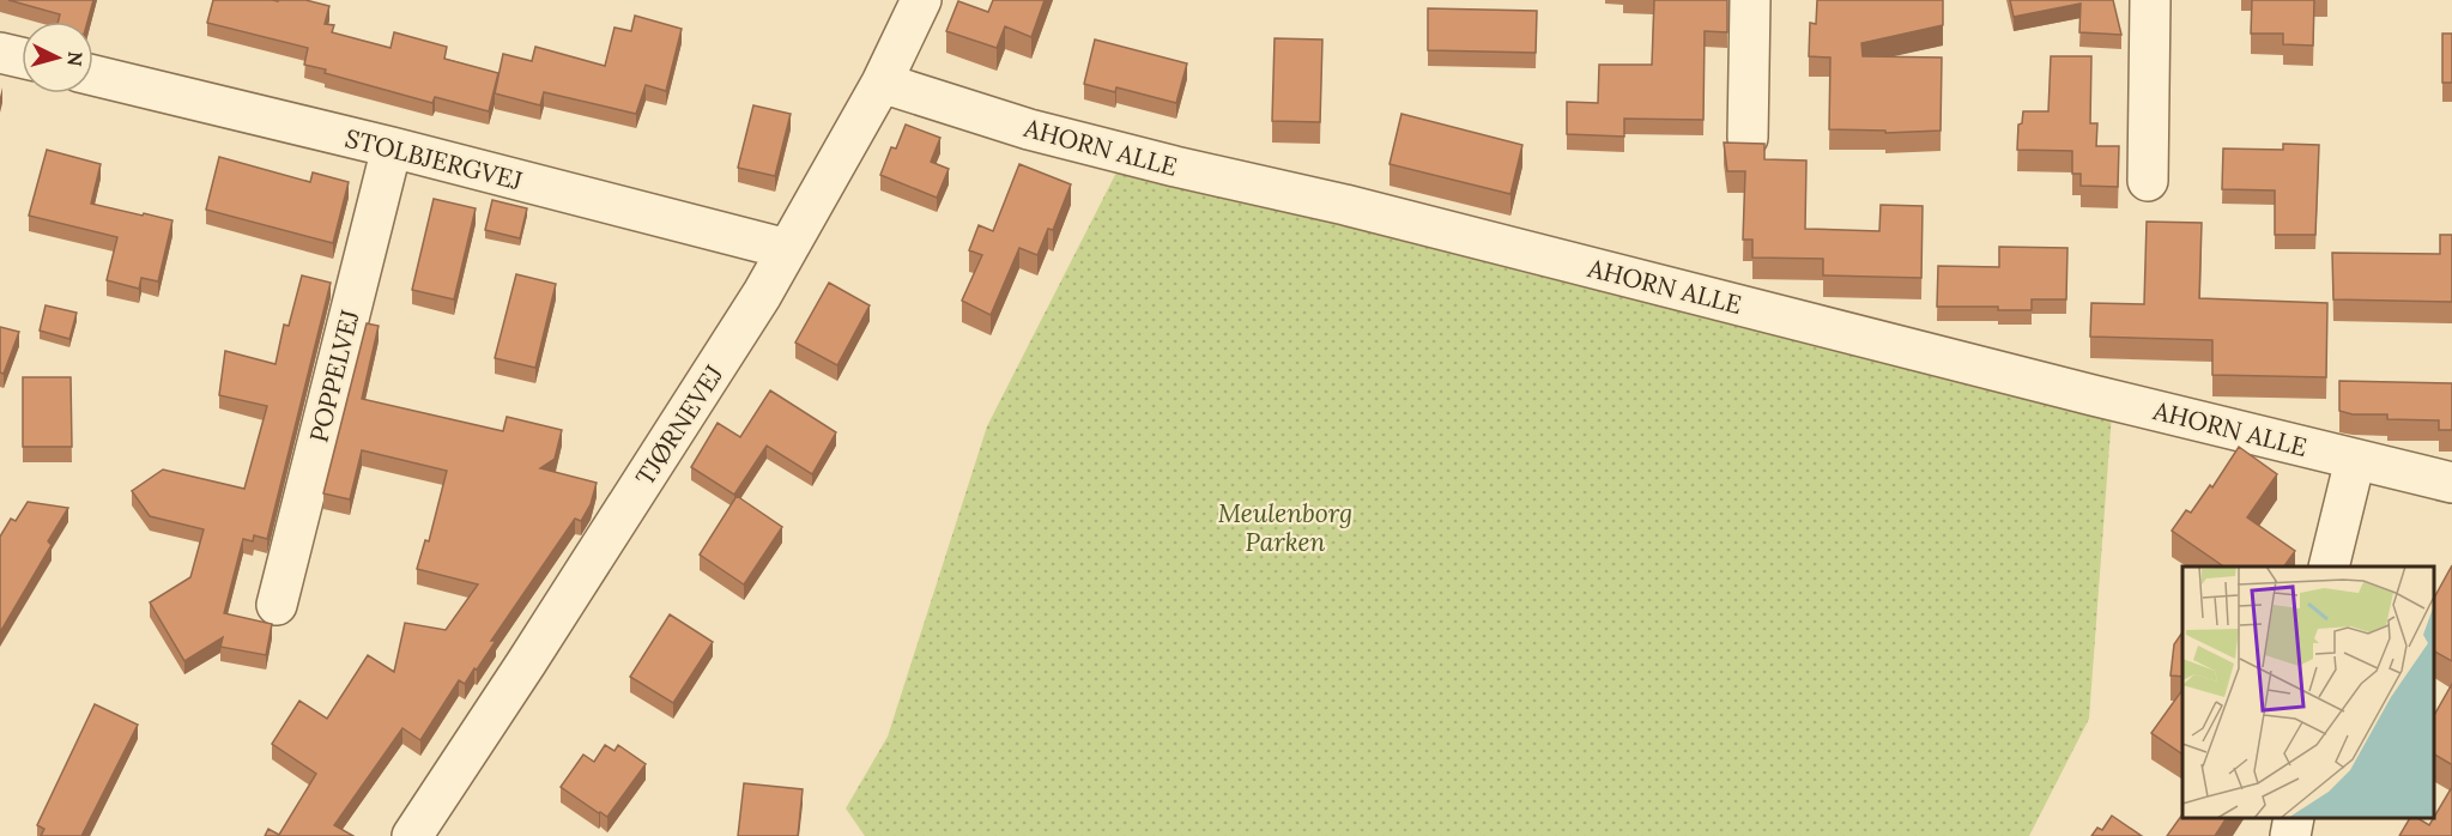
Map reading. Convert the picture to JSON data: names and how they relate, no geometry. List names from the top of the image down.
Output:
{
  "streets": {
    "street": [
      "AHORN ALLE",
      "STOLBJERGVEJ",
      "POPPELVEJ",
      "TJØRNEVEJ"
    ]
  },
  "crossings": [
    ["AHORN ALLE", "TJØRNEVEJ"],
    ["STOLBJERGVEJ", "POPPELVEJ"],
    ["STOLBJERGVEJ", "TJØRNEVEJ"]
  ],
  "parks": ["Meulenborg Parken"],
  "north": "right"
}
